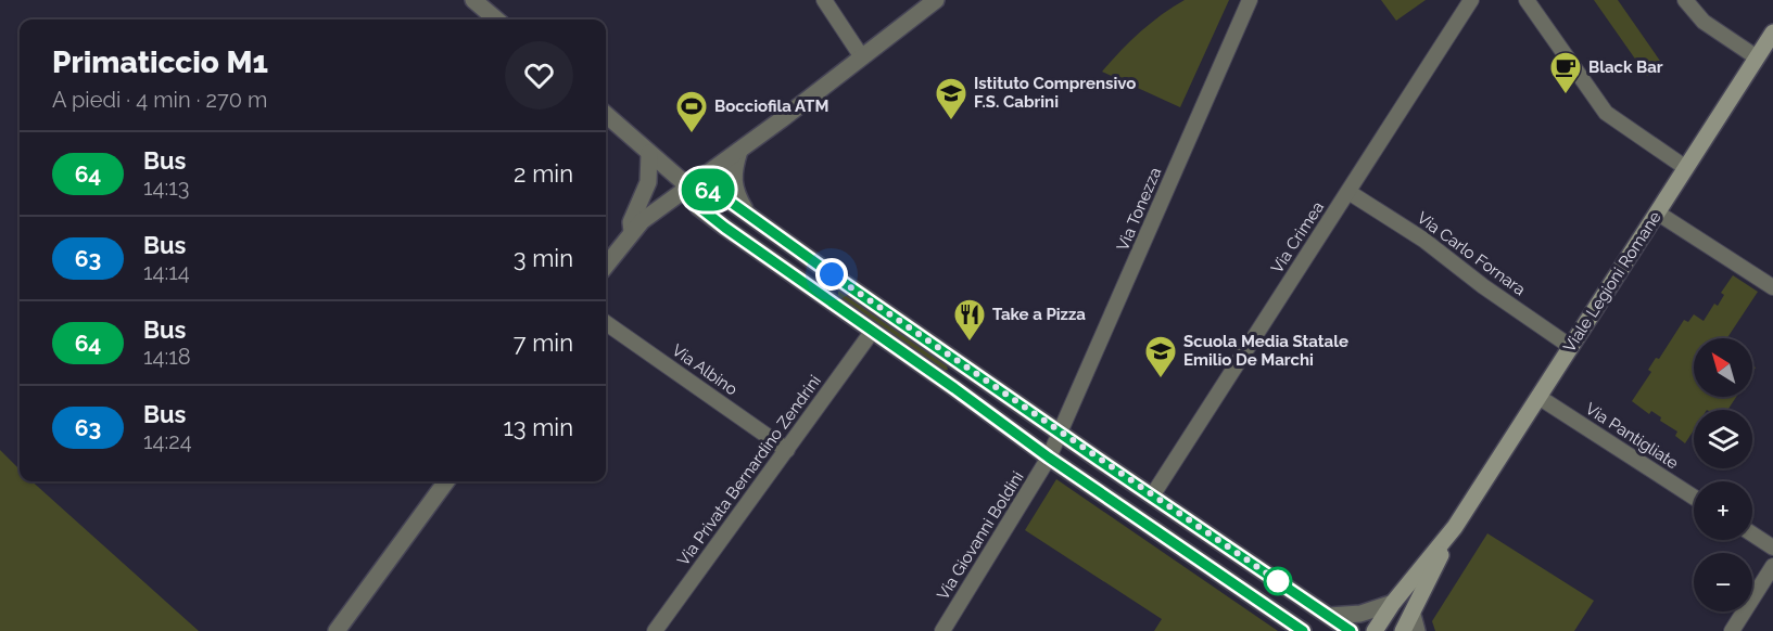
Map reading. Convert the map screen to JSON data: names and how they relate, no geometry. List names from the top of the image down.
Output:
{
  "streets": {
    "main road": ["Viale Legioni Romane"],
    "street": [
      "Via Tonezza",
      "Via Crimea",
      "Via Carlo Fornara",
      "Via Albino",
      "Via Pantigliate",
      "Via Privata Bernardino Zendrini",
      "Via Giovanni Boldini"
    ]
  },
  "crossings": [
    ["Via Tonezza", "Via Giovanni Boldini"],
    ["Via Crimea", "Via Carlo Fornara"],
    ["Via Carlo Fornara", "Viale Legioni Romane"],
    ["Viale Legioni Romane", "Via Pantigliate"],
    ["Via Albino", "Via Privata Bernardino Zendrini"]
  ],
  "places": {
    "cafe": ["Black Bar"],
    "school or university": ["Istituto Comprensivo F.S. Cabrini", "Scuola Media Statale Emilio De Marchi"],
    "sports": ["Bocciofila ATM"],
    "restaurant": ["Take a Pizza"]
  },
  "lines": ["bus line 64"],
  "north": "top left",
  "page": {
    "on_map": "64",
    "heading": ["Primaticcio M1", "A piedi · 4 min · 270 m"],
    "list": [
      {
        "mark": "64",
        "name": "Bus",
        "note": "14:13",
        "value": "2 min"
      },
      {
        "mark": "63",
        "name": "Bus",
        "note": "14:14",
        "value": "3 min"
      },
      {
        "mark": "64",
        "name": "Bus",
        "note": "14:18",
        "value": "7 min"
      },
      {
        "mark": "63",
        "name": "Bus",
        "note": "14:24",
        "value": "13 min"
      }
    ],
    "map_buttons": ["+", "−"]
  }
}
